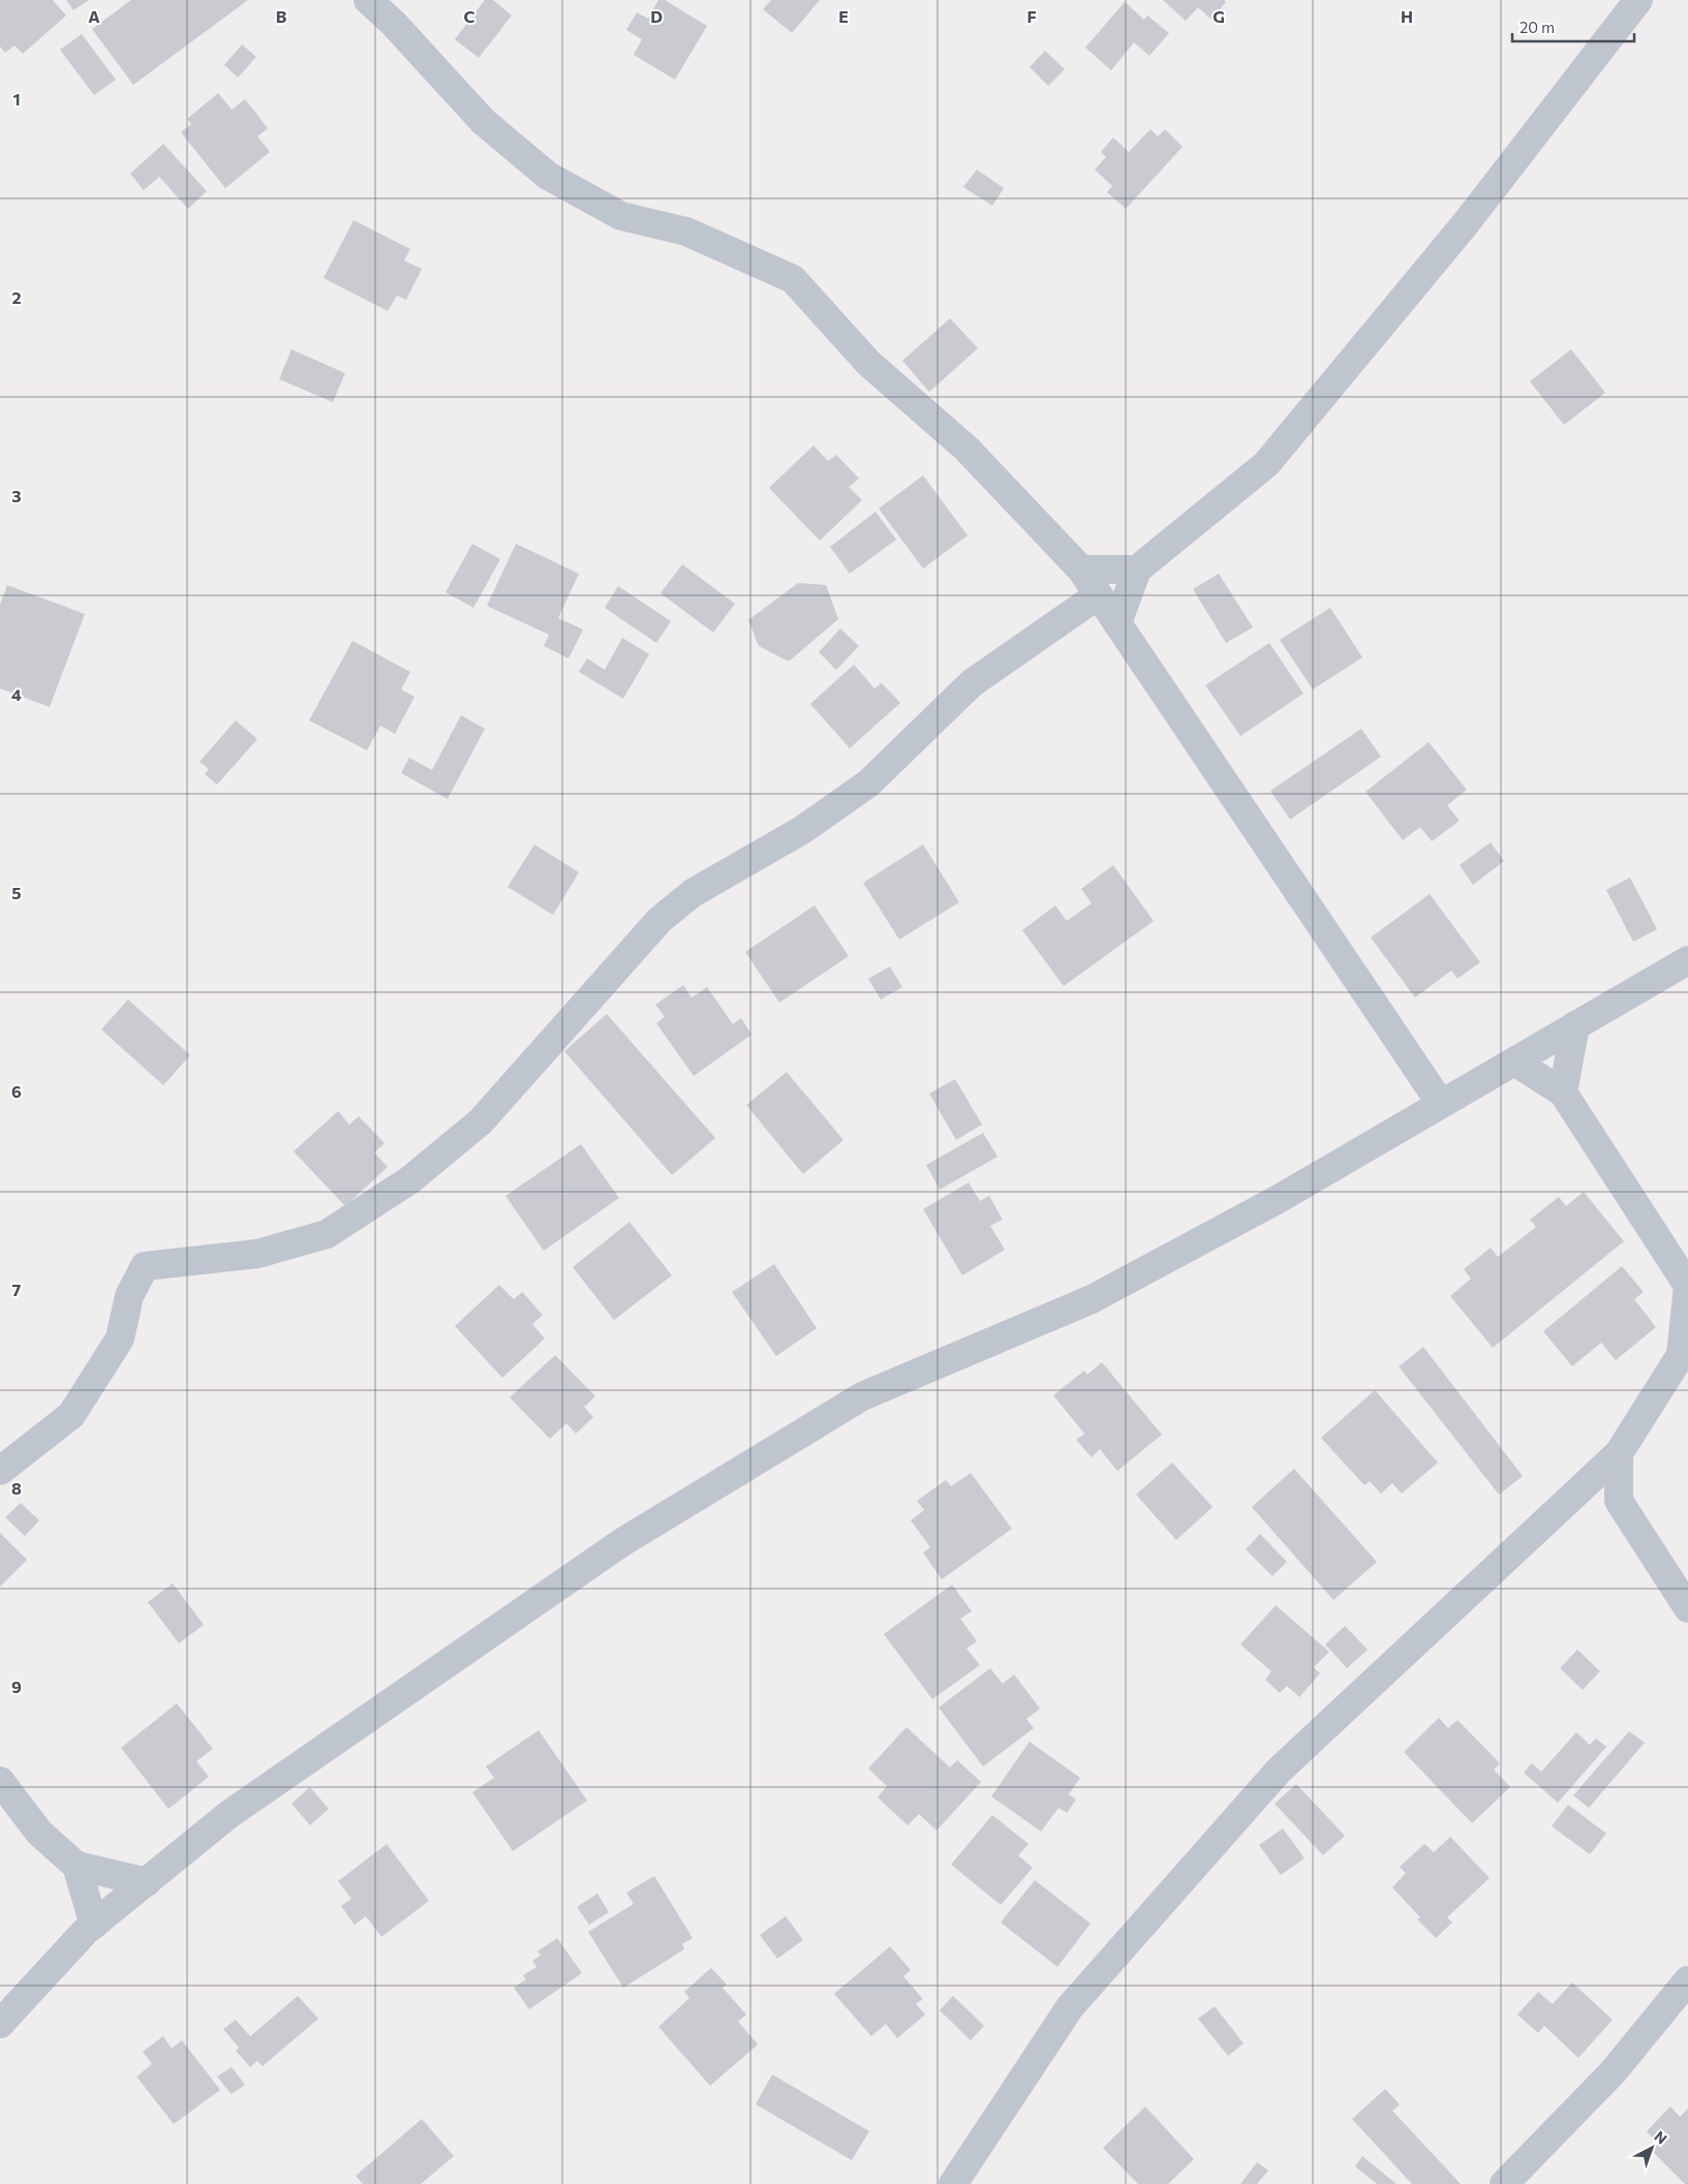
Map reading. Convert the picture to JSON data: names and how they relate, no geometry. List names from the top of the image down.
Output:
{
  "scale_bar": "20 m",
  "north": "top right",
  "grid": {
    "columns": [
      "A",
      "B",
      "C",
      "D",
      "E",
      "F",
      "G",
      "H"
    ],
    "rows": [
      "1",
      "2",
      "3",
      "4",
      "5",
      "6",
      "7",
      "8",
      "9"
    ]
  }
}
